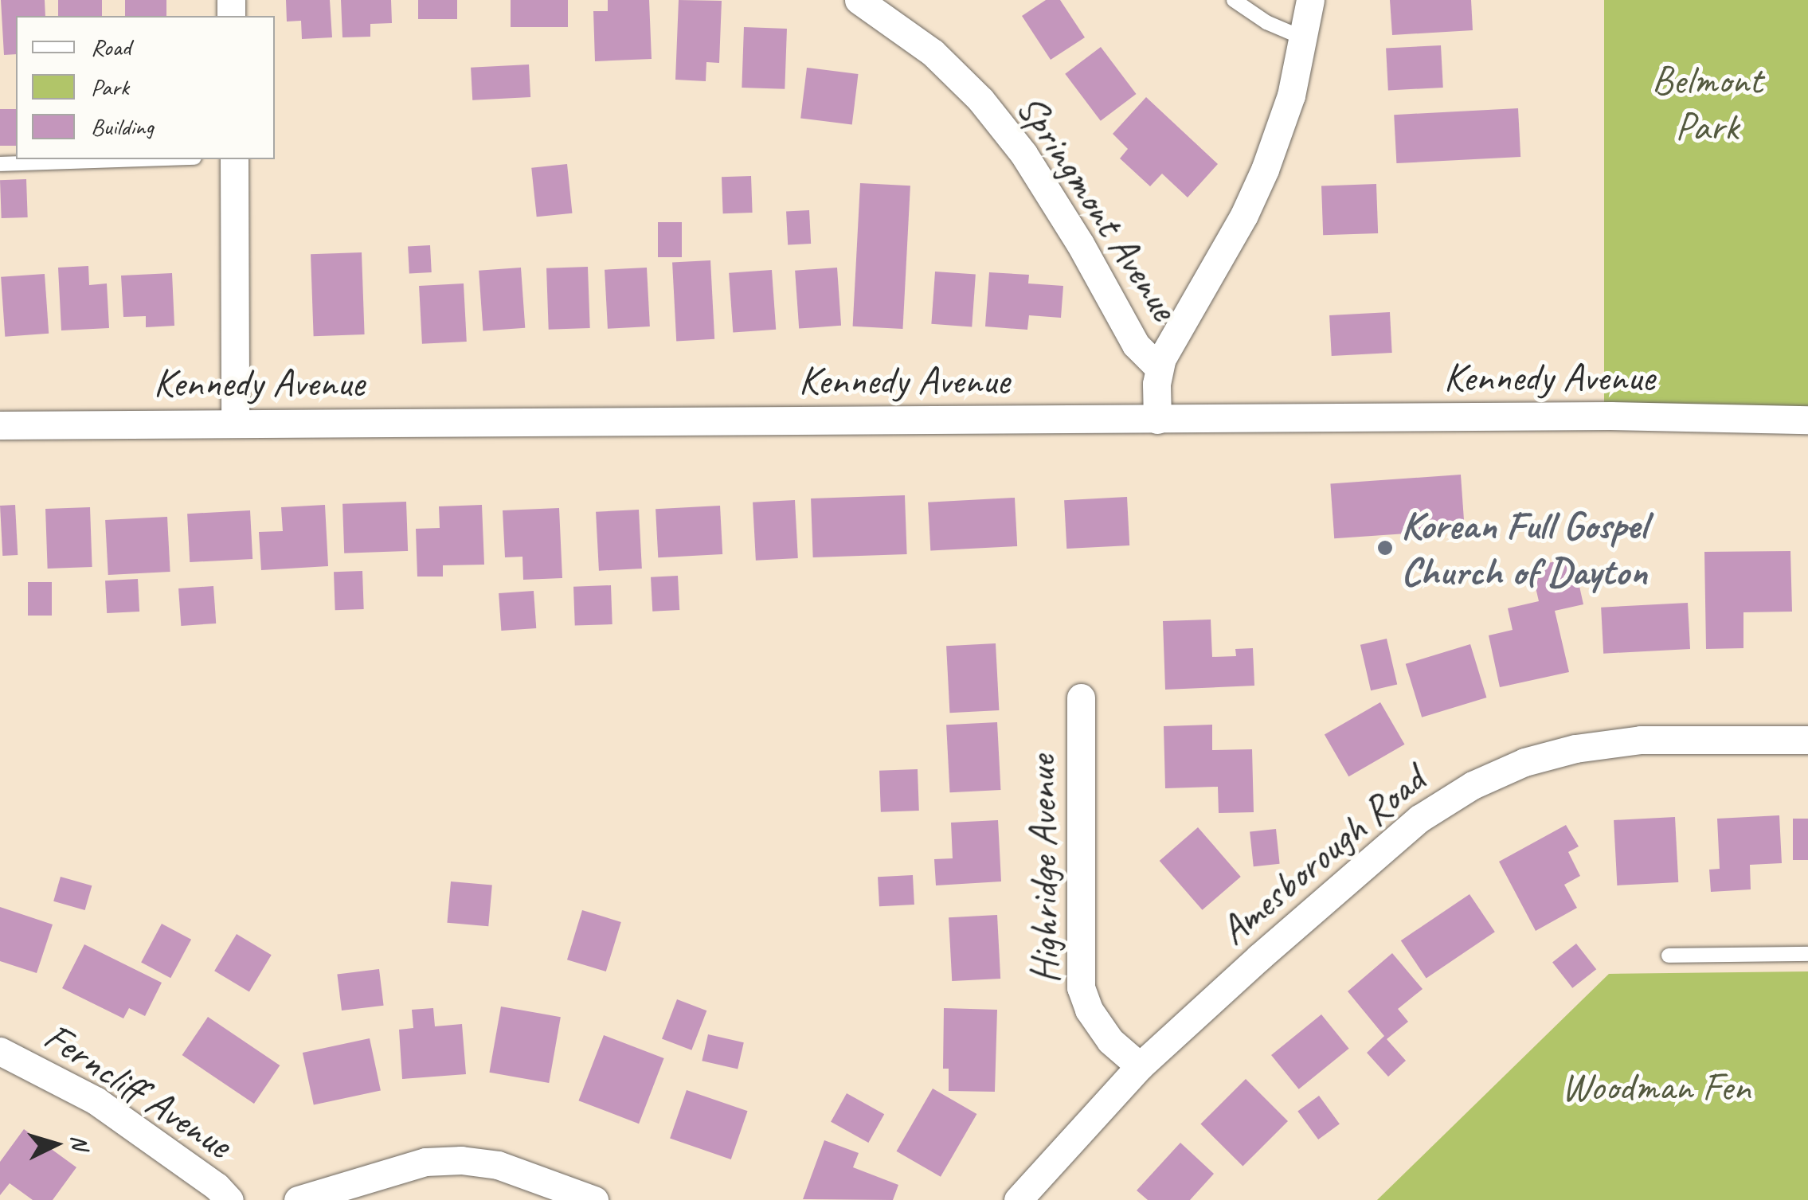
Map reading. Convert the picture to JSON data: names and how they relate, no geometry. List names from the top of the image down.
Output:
{
  "streets": {
    "street": [
      "Springmont Avenue",
      "Kennedy Avenue",
      "Amesborough Road",
      "Highridge Avenue",
      "Ferncliff Avenue"
    ]
  },
  "crossings": [
    ["Amesborough Road", "Highridge Avenue"]
  ],
  "parks": ["Belmont Park", "Woodman Fen"],
  "places": ["Korean Full Gospel Church of Dayton"],
  "legend": ["Road", "Park", "Building"],
  "north": "right"
}
